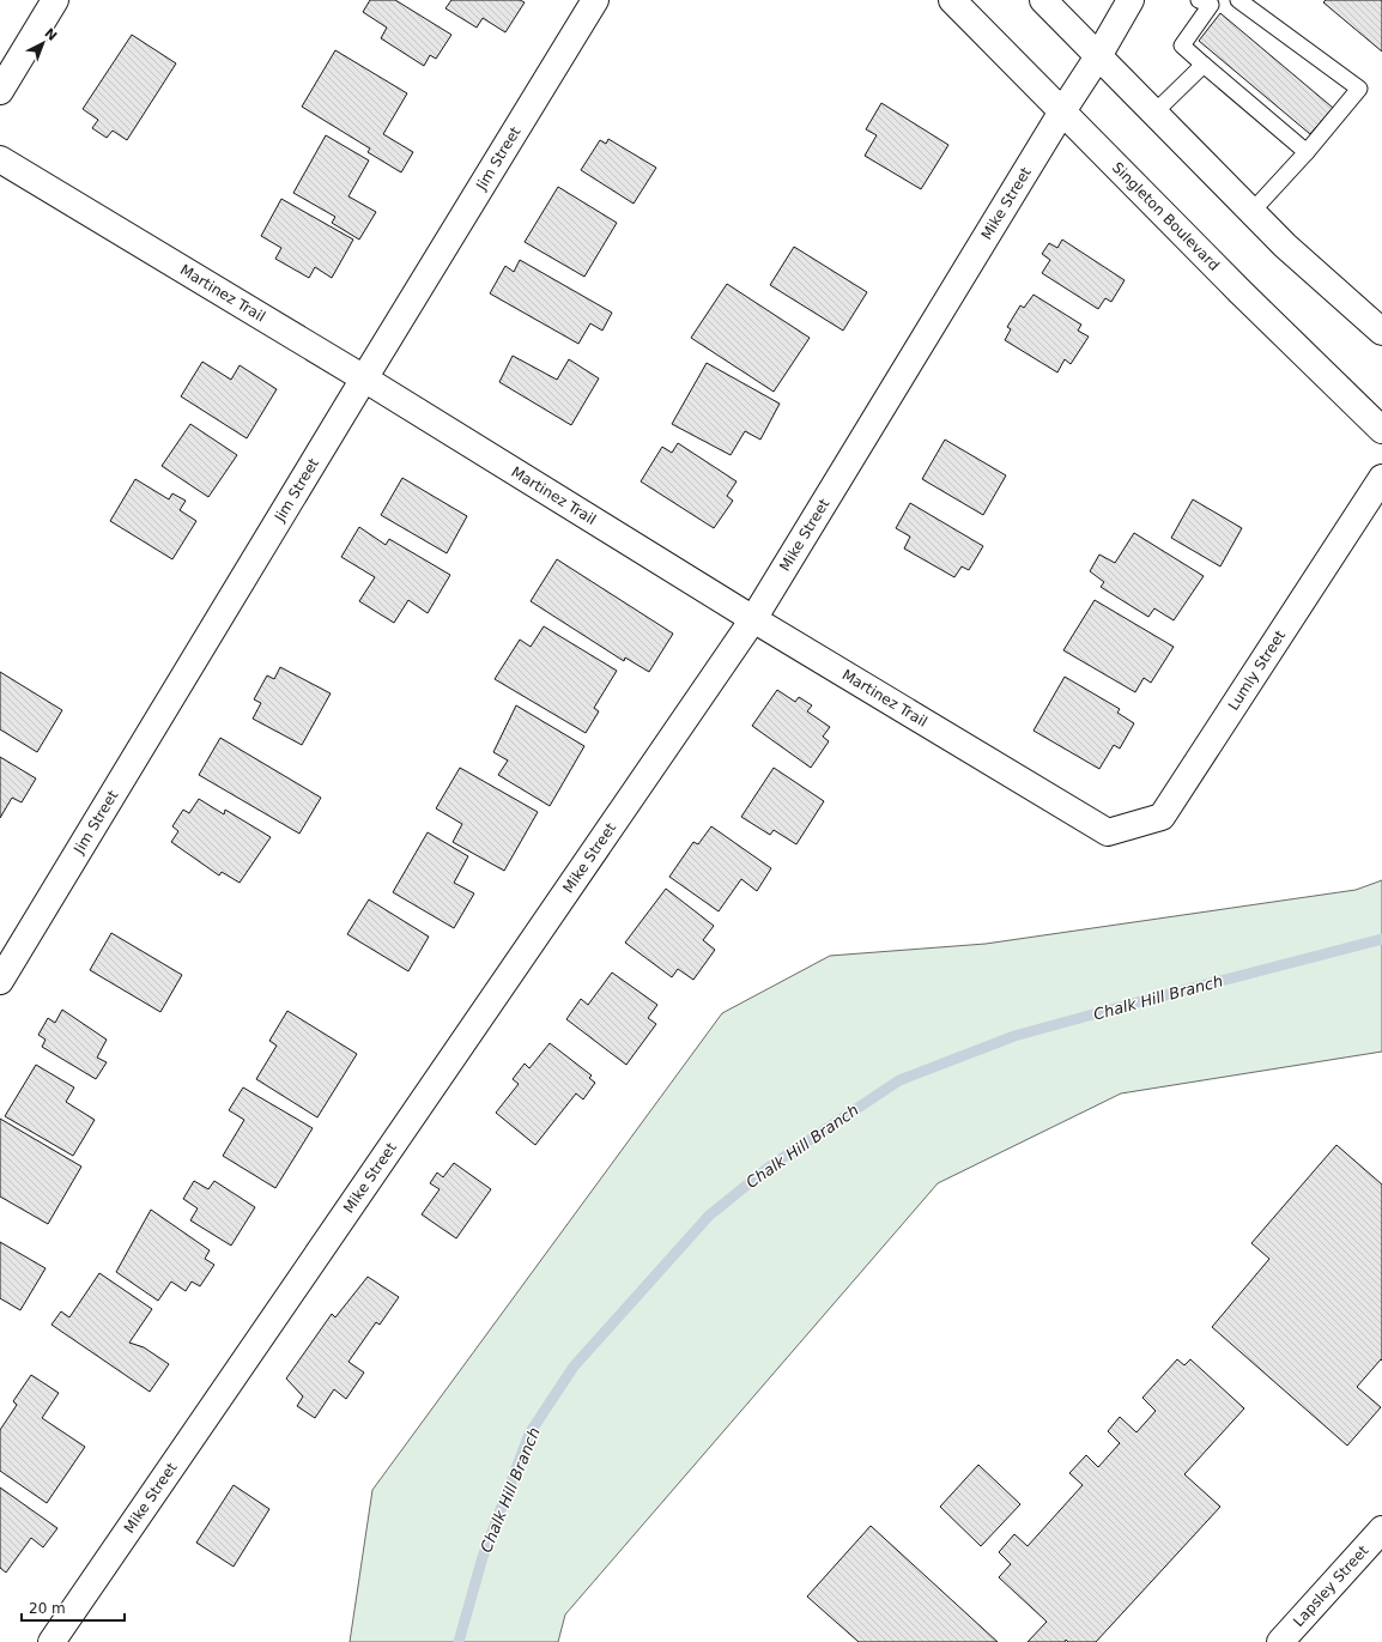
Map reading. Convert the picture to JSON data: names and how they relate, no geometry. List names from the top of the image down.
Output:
{
  "streets": {
    "street": [
      "Jim Street",
      "Mike Street",
      "Singleton Boulevard",
      "Martinez Trail",
      "Lumly Street",
      "Lapsley Street"
    ]
  },
  "crossings": [
    ["Jim Street", "Martinez Trail"],
    ["Mike Street", "Singleton Boulevard"],
    ["Mike Street", "Martinez Trail"],
    ["Martinez Trail", "Lumly Street"]
  ],
  "water": ["Chalk Hill Branch"],
  "scale_bar": "20 m",
  "north": "top right"
}
